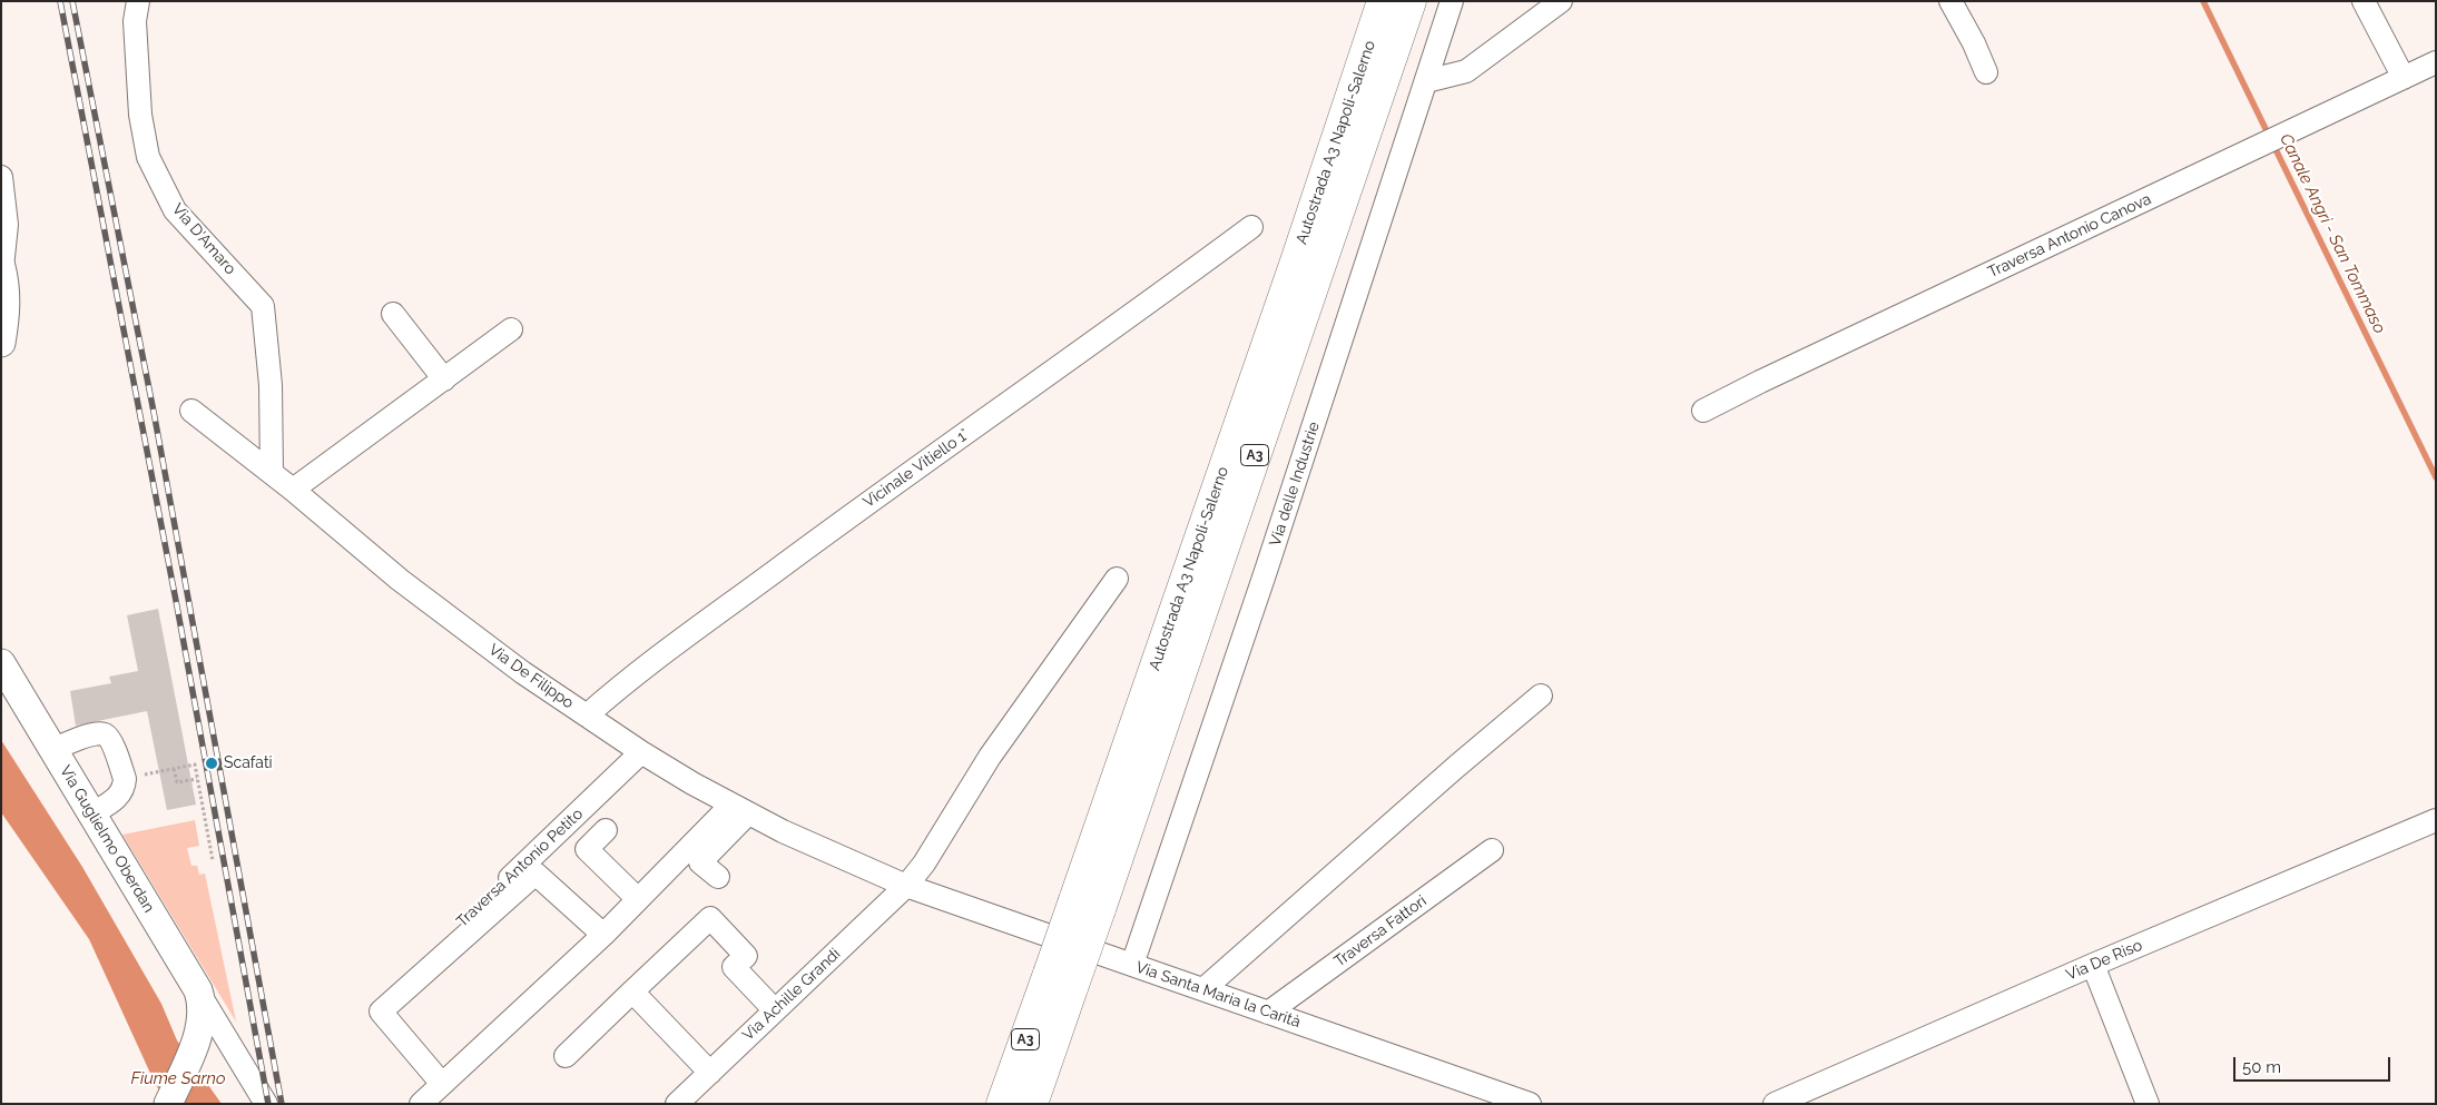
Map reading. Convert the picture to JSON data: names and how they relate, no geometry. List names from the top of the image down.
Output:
{
  "streets": {
    "highway": ["Autostrada A3 Napoli-Salerno", "A3"],
    "main road": ["Via Guglielmo Oberdan"],
    "street": [
      "Traversa Antonio Canova",
      "Via D'Amaro",
      "Vicinale Vitiello 1°",
      "Via delle Industrie",
      "Via De Filippo",
      "Traversa Antonio Petito",
      "Traversa Fattori",
      "Via De Riso",
      "Via Achille Grandi",
      "Via Santa Maria la Carità"
    ]
  },
  "crossings": [
    ["Via D'Amaro", "Via De Filippo"],
    ["Vicinale Vitiello 1°", "Via De Filippo"],
    ["Via delle Industrie", "Via Santa Maria la Carità"],
    ["Via De Filippo", "Traversa Antonio Petito"],
    ["Via De Filippo", "Via Achille Grandi"],
    ["Via De Filippo", "Via Santa Maria la Carità"],
    ["Traversa Fattori", "Via Santa Maria la Carità"],
    ["Via Achille Grandi", "Via Santa Maria la Carità"]
  ],
  "water": ["Canale Angri - San Tommaso", "Fiume Sarno"],
  "places": ["Scafati"],
  "scale_bar": "50 m"
}
